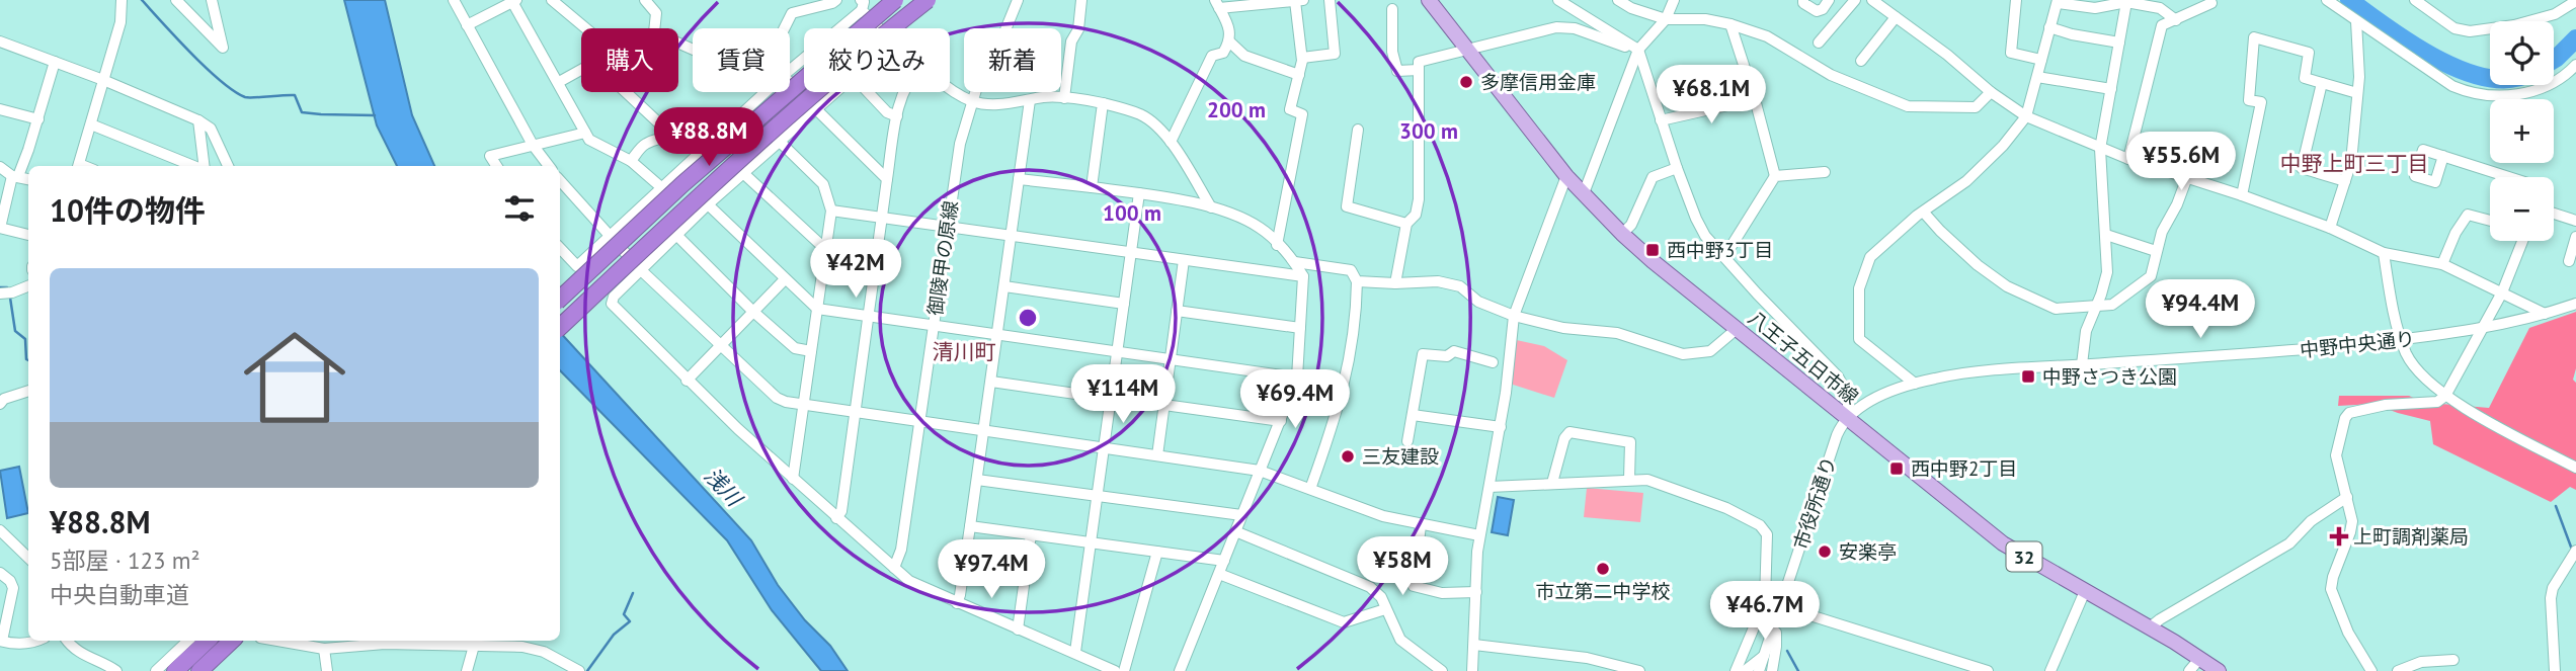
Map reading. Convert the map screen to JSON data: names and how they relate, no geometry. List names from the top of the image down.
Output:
{
  "streets": {
    "main road": ["八王子五日市線", "32"],
    "street": ["御陵甲の原線", "中野中央通り", "市役所通り"]
  },
  "crossings": [
    ["中野中央通り", "八王子五日市線"],
    ["中野中央通り", "市役所通り"],
    ["八王子五日市線", "市役所通り"]
  ],
  "districts": ["中野上町三丁目", "清川町"],
  "water": ["浅川"],
  "places": {
    "other": [
      "多摩信用金庫",
      "三友建設",
      "安楽亭",
      "市立第二中学校"
    ],
    "transit": ["西中野3丁目", "中野さつき公園", "西中野2丁目"],
    "health": ["上町調剤薬局"]
  },
  "page": {
    "map_buttons": ["+", "−"],
    "chip": [
      "購入",
      "賃貸",
      "絞り込み",
      "新着"
    ],
    "price": [
      "¥68.1M",
      "¥88.8M",
      "¥55.6M",
      "¥42M",
      "¥94.4M",
      "¥114M",
      "¥69.4M",
      "¥58M",
      "¥97.4M",
      "¥46.7M"
    ],
    "heading": "10件の物件",
    "list": [
      {
        "name": "¥88.8M",
        "note": "5部屋 · 123 m² · 中央自動車道"
      }
    ]
  },
  "rings": ["200 m", "300 m", "100 m"]
}
